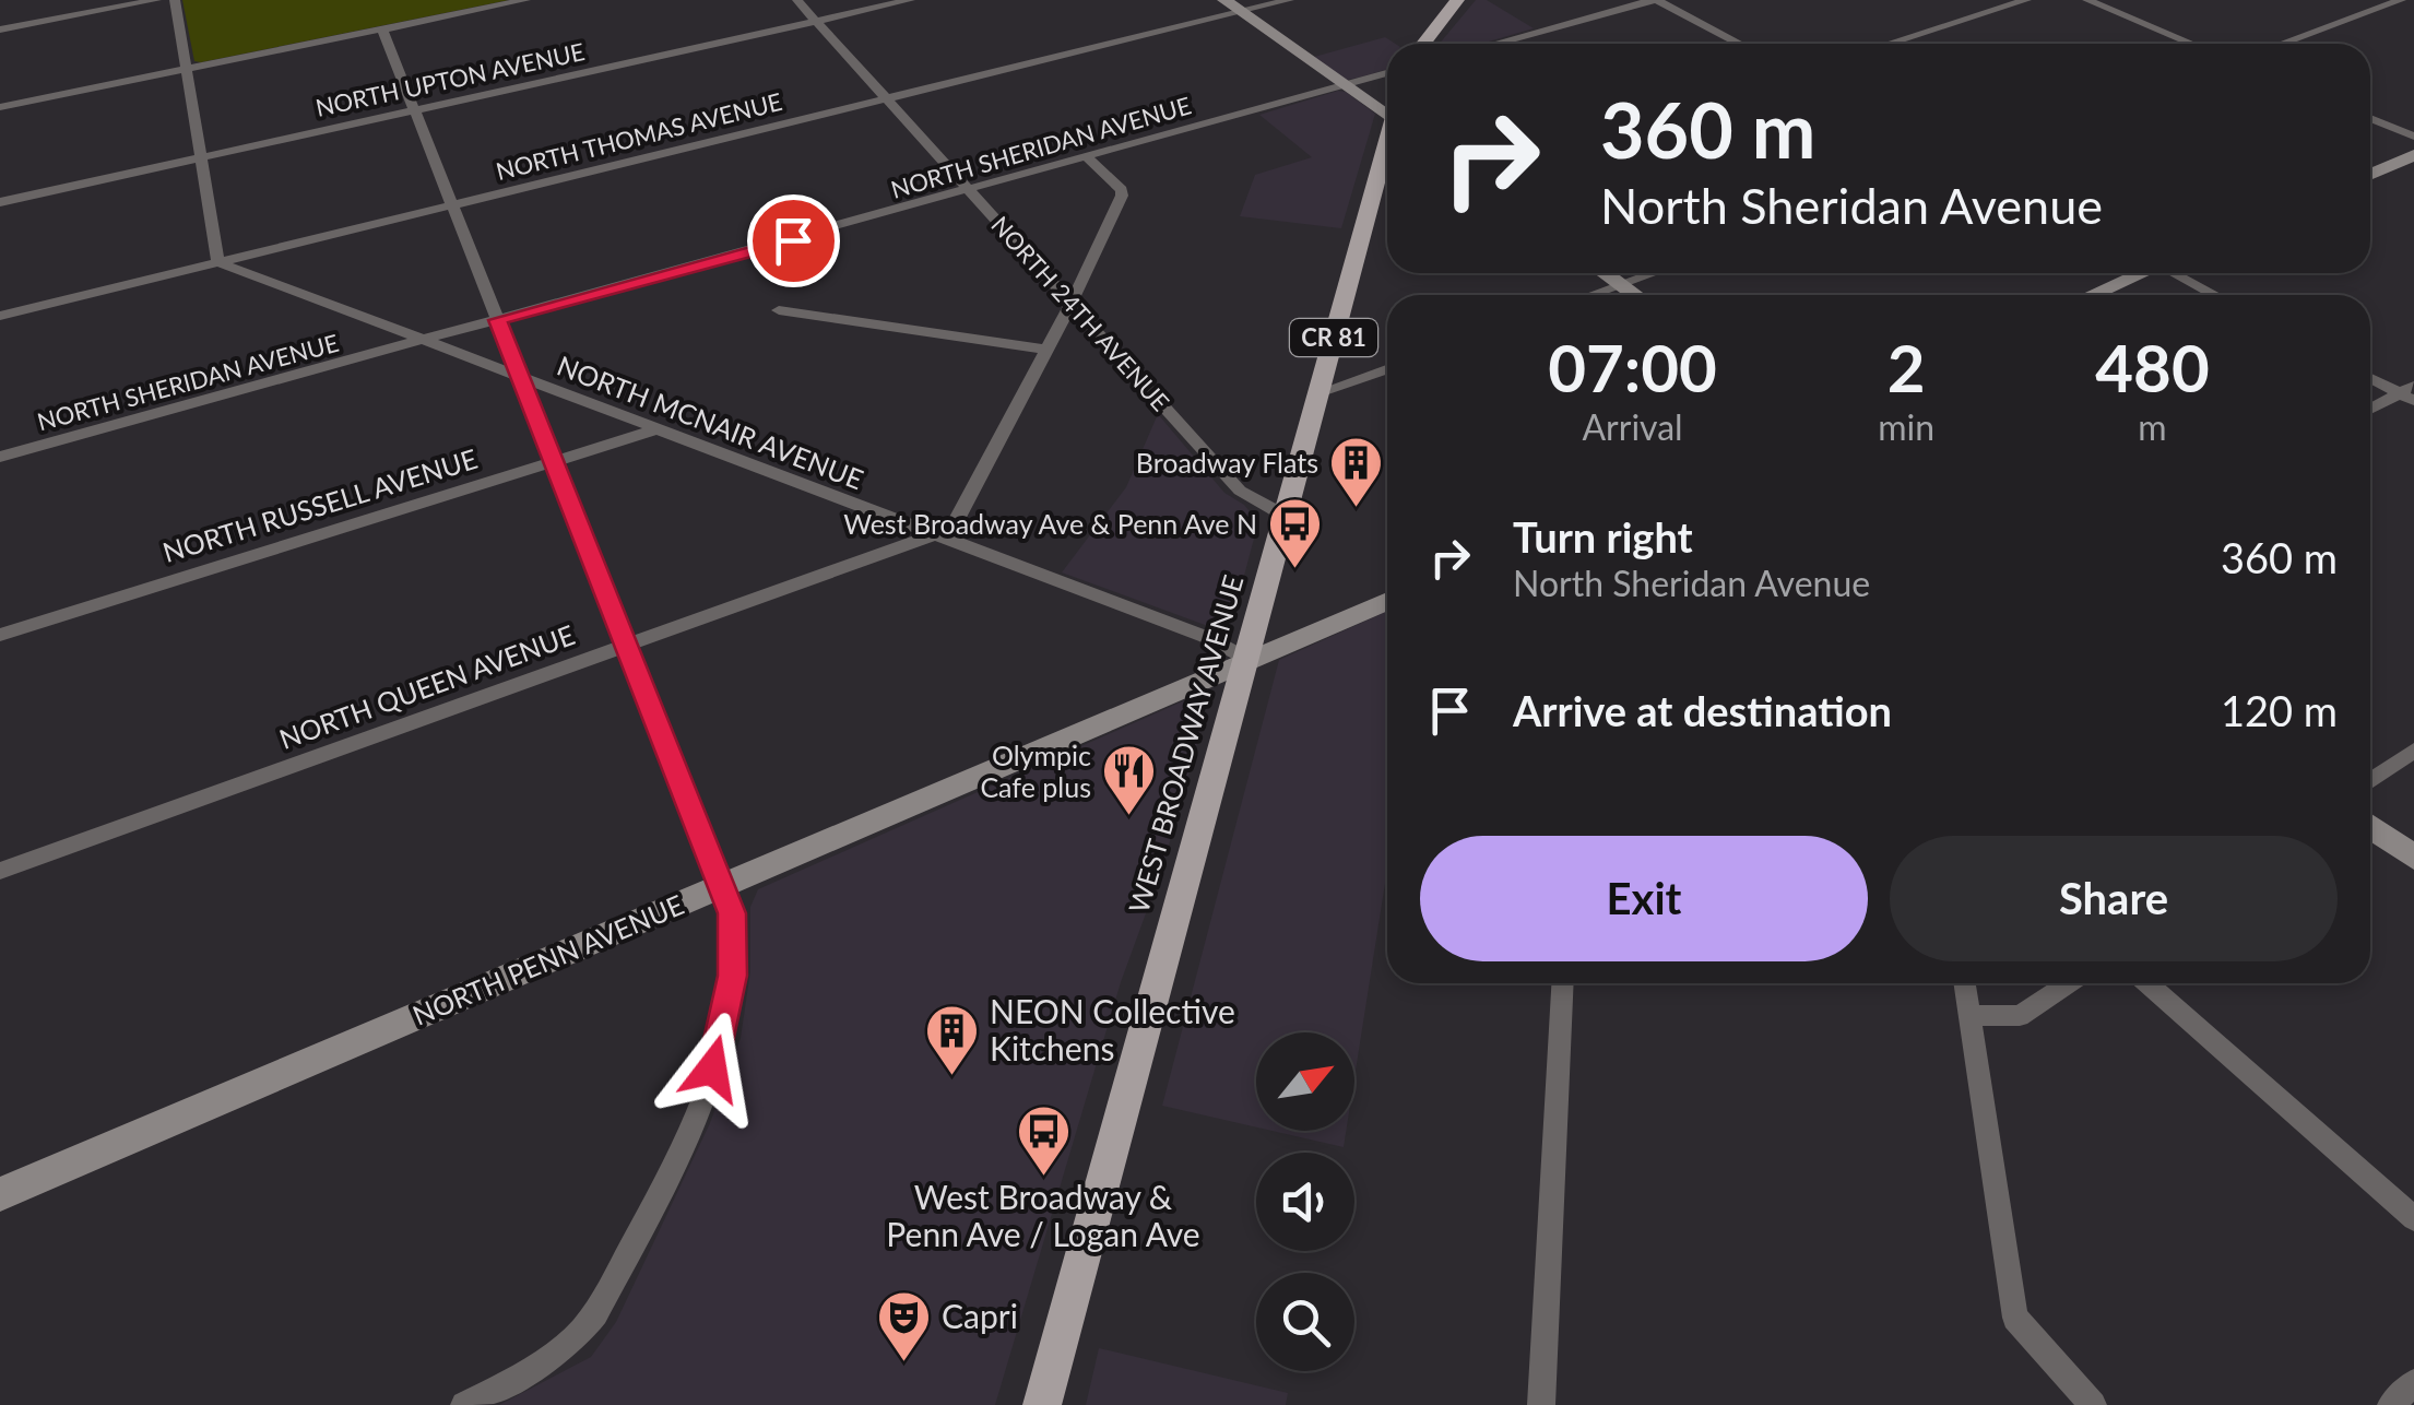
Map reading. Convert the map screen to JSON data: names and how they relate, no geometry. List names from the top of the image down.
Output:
{
  "streets": {
    "main road": ["CR 81", "WEST BROADWAY AVENUE", "NORTH PENN AVENUE"],
    "street": [
      "NORTH UPTON AVENUE",
      "NORTH THOMAS AVENUE",
      "NORTH SHERIDAN AVENUE",
      "NORTH 24TH AVENUE",
      "NORTH MCNAIR AVENUE",
      "NORTH RUSSELL AVENUE",
      "NORTH QUEEN AVENUE"
    ]
  },
  "crossings": [
    ["NORTH UPTON AVENUE", "NORTH 24TH AVENUE"],
    ["NORTH THOMAS AVENUE", "NORTH 24TH AVENUE"],
    ["NORTH THOMAS AVENUE", "NORTH MCNAIR AVENUE"],
    ["NORTH SHERIDAN AVENUE", "NORTH 24TH AVENUE"],
    ["NORTH SHERIDAN AVENUE", "NORTH MCNAIR AVENUE"],
    ["NORTH 24TH AVENUE", "WEST BROADWAY AVENUE"],
    ["NORTH MCNAIR AVENUE", "NORTH RUSSELL AVENUE"],
    ["NORTH MCNAIR AVENUE", "NORTH QUEEN AVENUE"],
    ["NORTH MCNAIR AVENUE", "WEST BROADWAY AVENUE"],
    ["NORTH MCNAIR AVENUE", "NORTH PENN AVENUE"],
    ["WEST BROADWAY AVENUE", "NORTH PENN AVENUE"]
  ],
  "places": {
    "building": ["Broadway Flats", "NEON Collective Kitchens"],
    "bus stop": ["West Broadway Ave & Penn Ave N", "West Broadway & Penn Ave / Logan Ave"],
    "restaurant": ["Olympic Cafe plus"],
    "theatre": ["Capri"]
  },
  "north": "top right",
  "page": {
    "turn": ["360 m", "North Sheridan Avenue"],
    "eta": [
      "07:00",
      "Arrival",
      "2",
      "min",
      "480",
      "m"
    ],
    "list": [
      {
        "name": "Turn right",
        "note": "North Sheridan Avenue",
        "value": "360 m"
      },
      {
        "name": "Arrive at destination",
        "value": "120 m"
      }
    ],
    "buttons": ["Exit", "Share"]
  }
}
